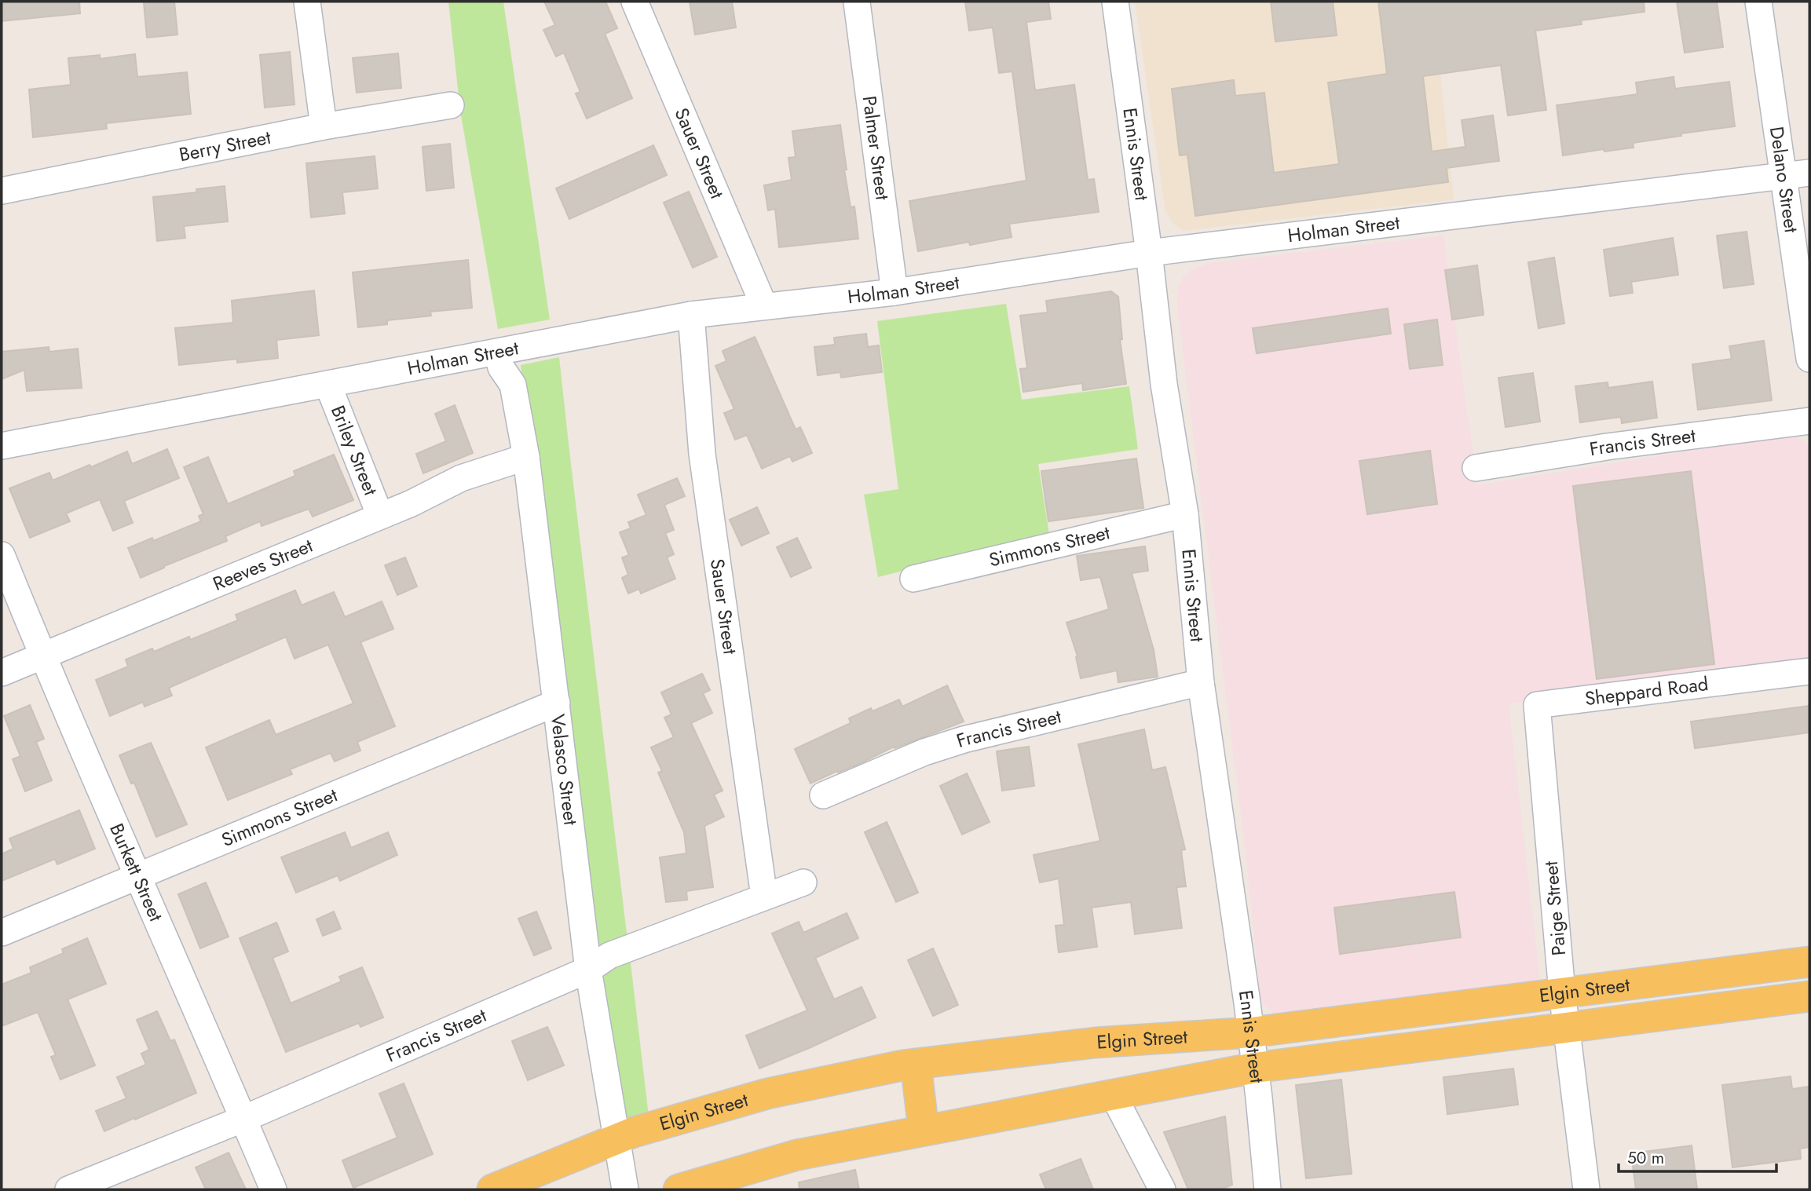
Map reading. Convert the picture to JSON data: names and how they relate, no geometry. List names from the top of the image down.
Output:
{
  "streets": {
    "main road": ["Elgin Street"],
    "street": [
      "Berry Street",
      "Palmer Street",
      "Sauer Street",
      "Ennis Street",
      "Delano Street",
      "Holman Street",
      "Francis Street",
      "Briley Street",
      "Simmons Street",
      "Reeves Street",
      "Sheppard Road",
      "Velasco Street",
      "Burkett Street",
      "Paige Street"
    ]
  },
  "crossings": [
    ["Palmer Street", "Holman Street"],
    ["Sauer Street", "Holman Street"],
    ["Sauer Street", "Francis Street"],
    ["Ennis Street", "Holman Street"],
    ["Ennis Street", "Francis Street"],
    ["Ennis Street", "Simmons Street"],
    ["Ennis Street", "Elgin Street"],
    ["Delano Street", "Holman Street"],
    ["Holman Street", "Briley Street"],
    ["Holman Street", "Velasco Street"],
    ["Francis Street", "Velasco Street"],
    ["Francis Street", "Burkett Street"],
    ["Briley Street", "Reeves Street"],
    ["Simmons Street", "Velasco Street"],
    ["Simmons Street", "Burkett Street"],
    ["Reeves Street", "Velasco Street"],
    ["Reeves Street", "Burkett Street"],
    ["Sheppard Road", "Paige Street"],
    ["Velasco Street", "Elgin Street"],
    ["Paige Street", "Elgin Street"]
  ],
  "scale_bar": "50 m"
}
